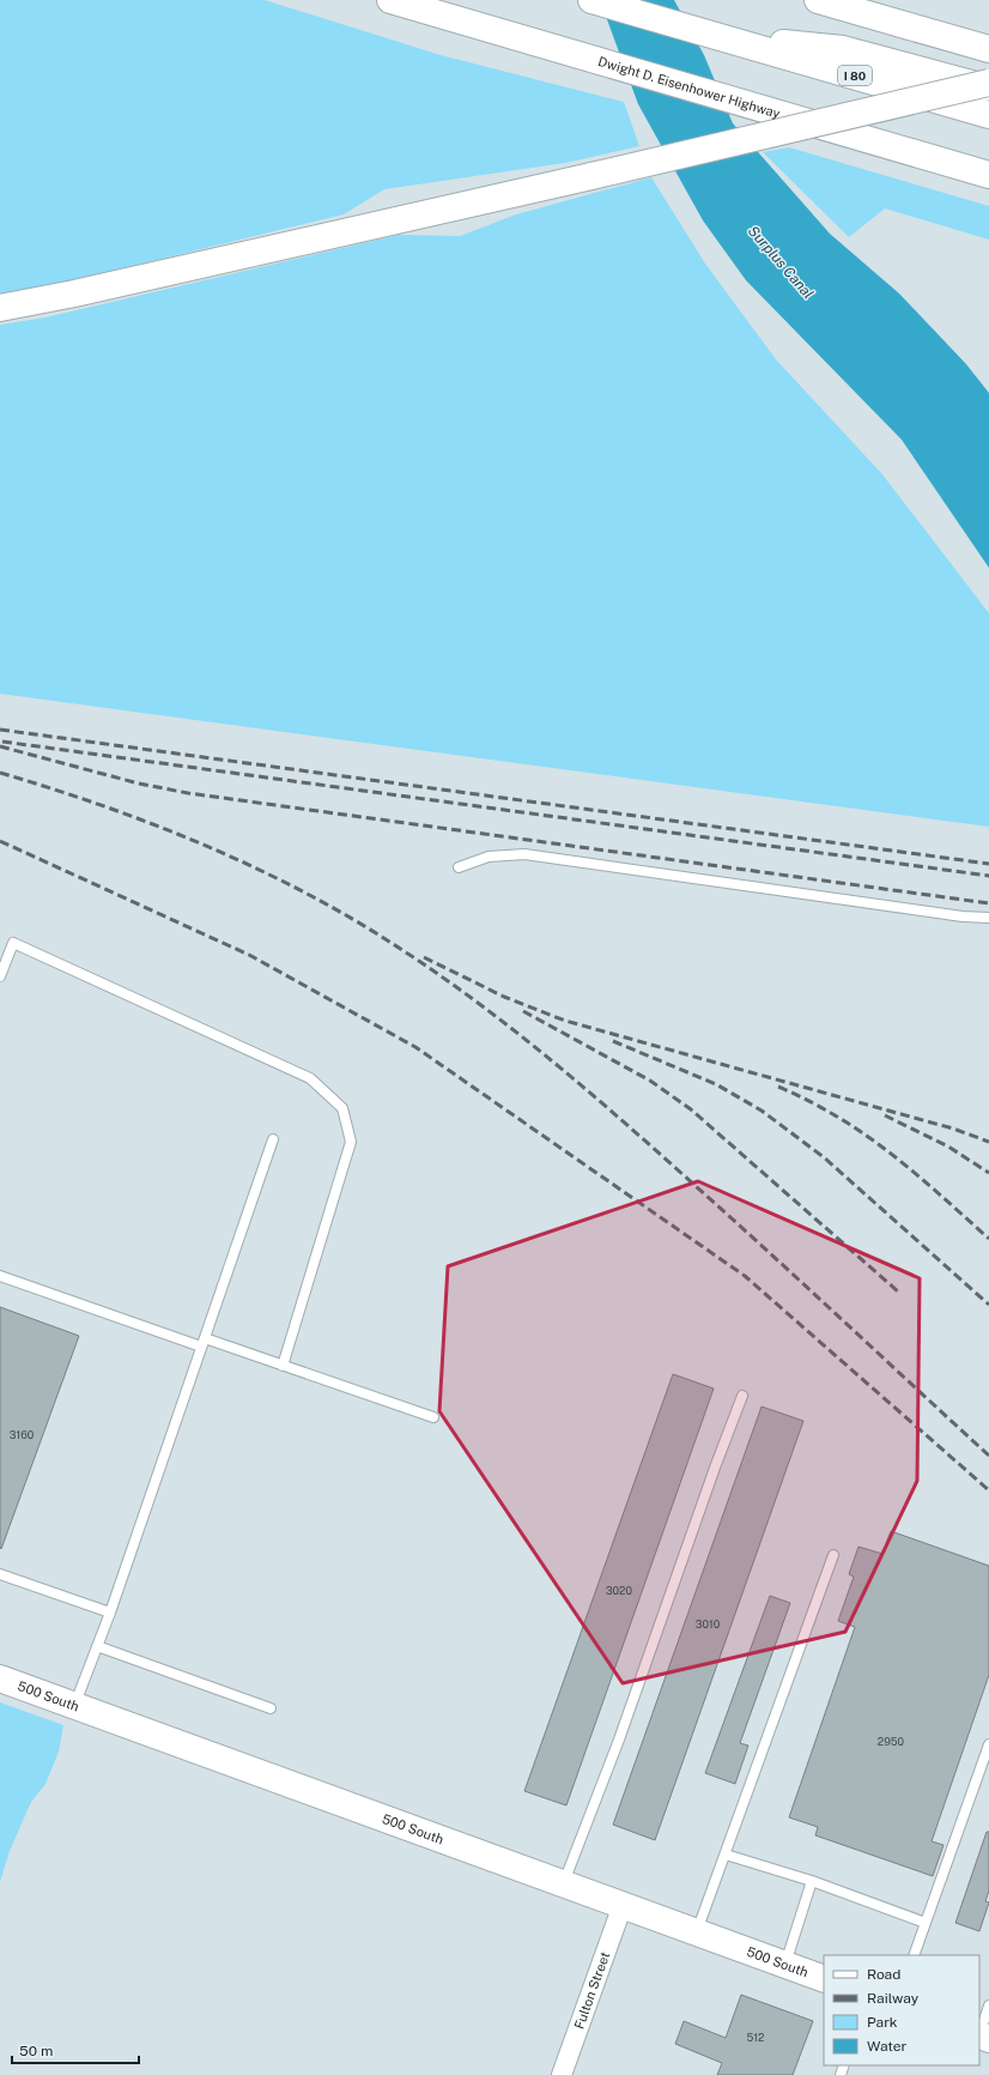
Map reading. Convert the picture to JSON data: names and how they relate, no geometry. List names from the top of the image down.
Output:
{
  "streets": {
    "main road": ["I 80", "Dwight D. Eisenhower Highway", "500 South"],
    "street": ["Fulton Street"]
  },
  "crossings": [
    ["500 South", "Fulton Street"]
  ],
  "water": ["Surplus Canal"],
  "house_numbers": [
    "3160",
    "3020",
    "3010",
    "2950",
    "512"
  ],
  "legend": [
    "Road",
    "Railway",
    "Park",
    "Water"
  ],
  "scale_bar": "50 m"
}
